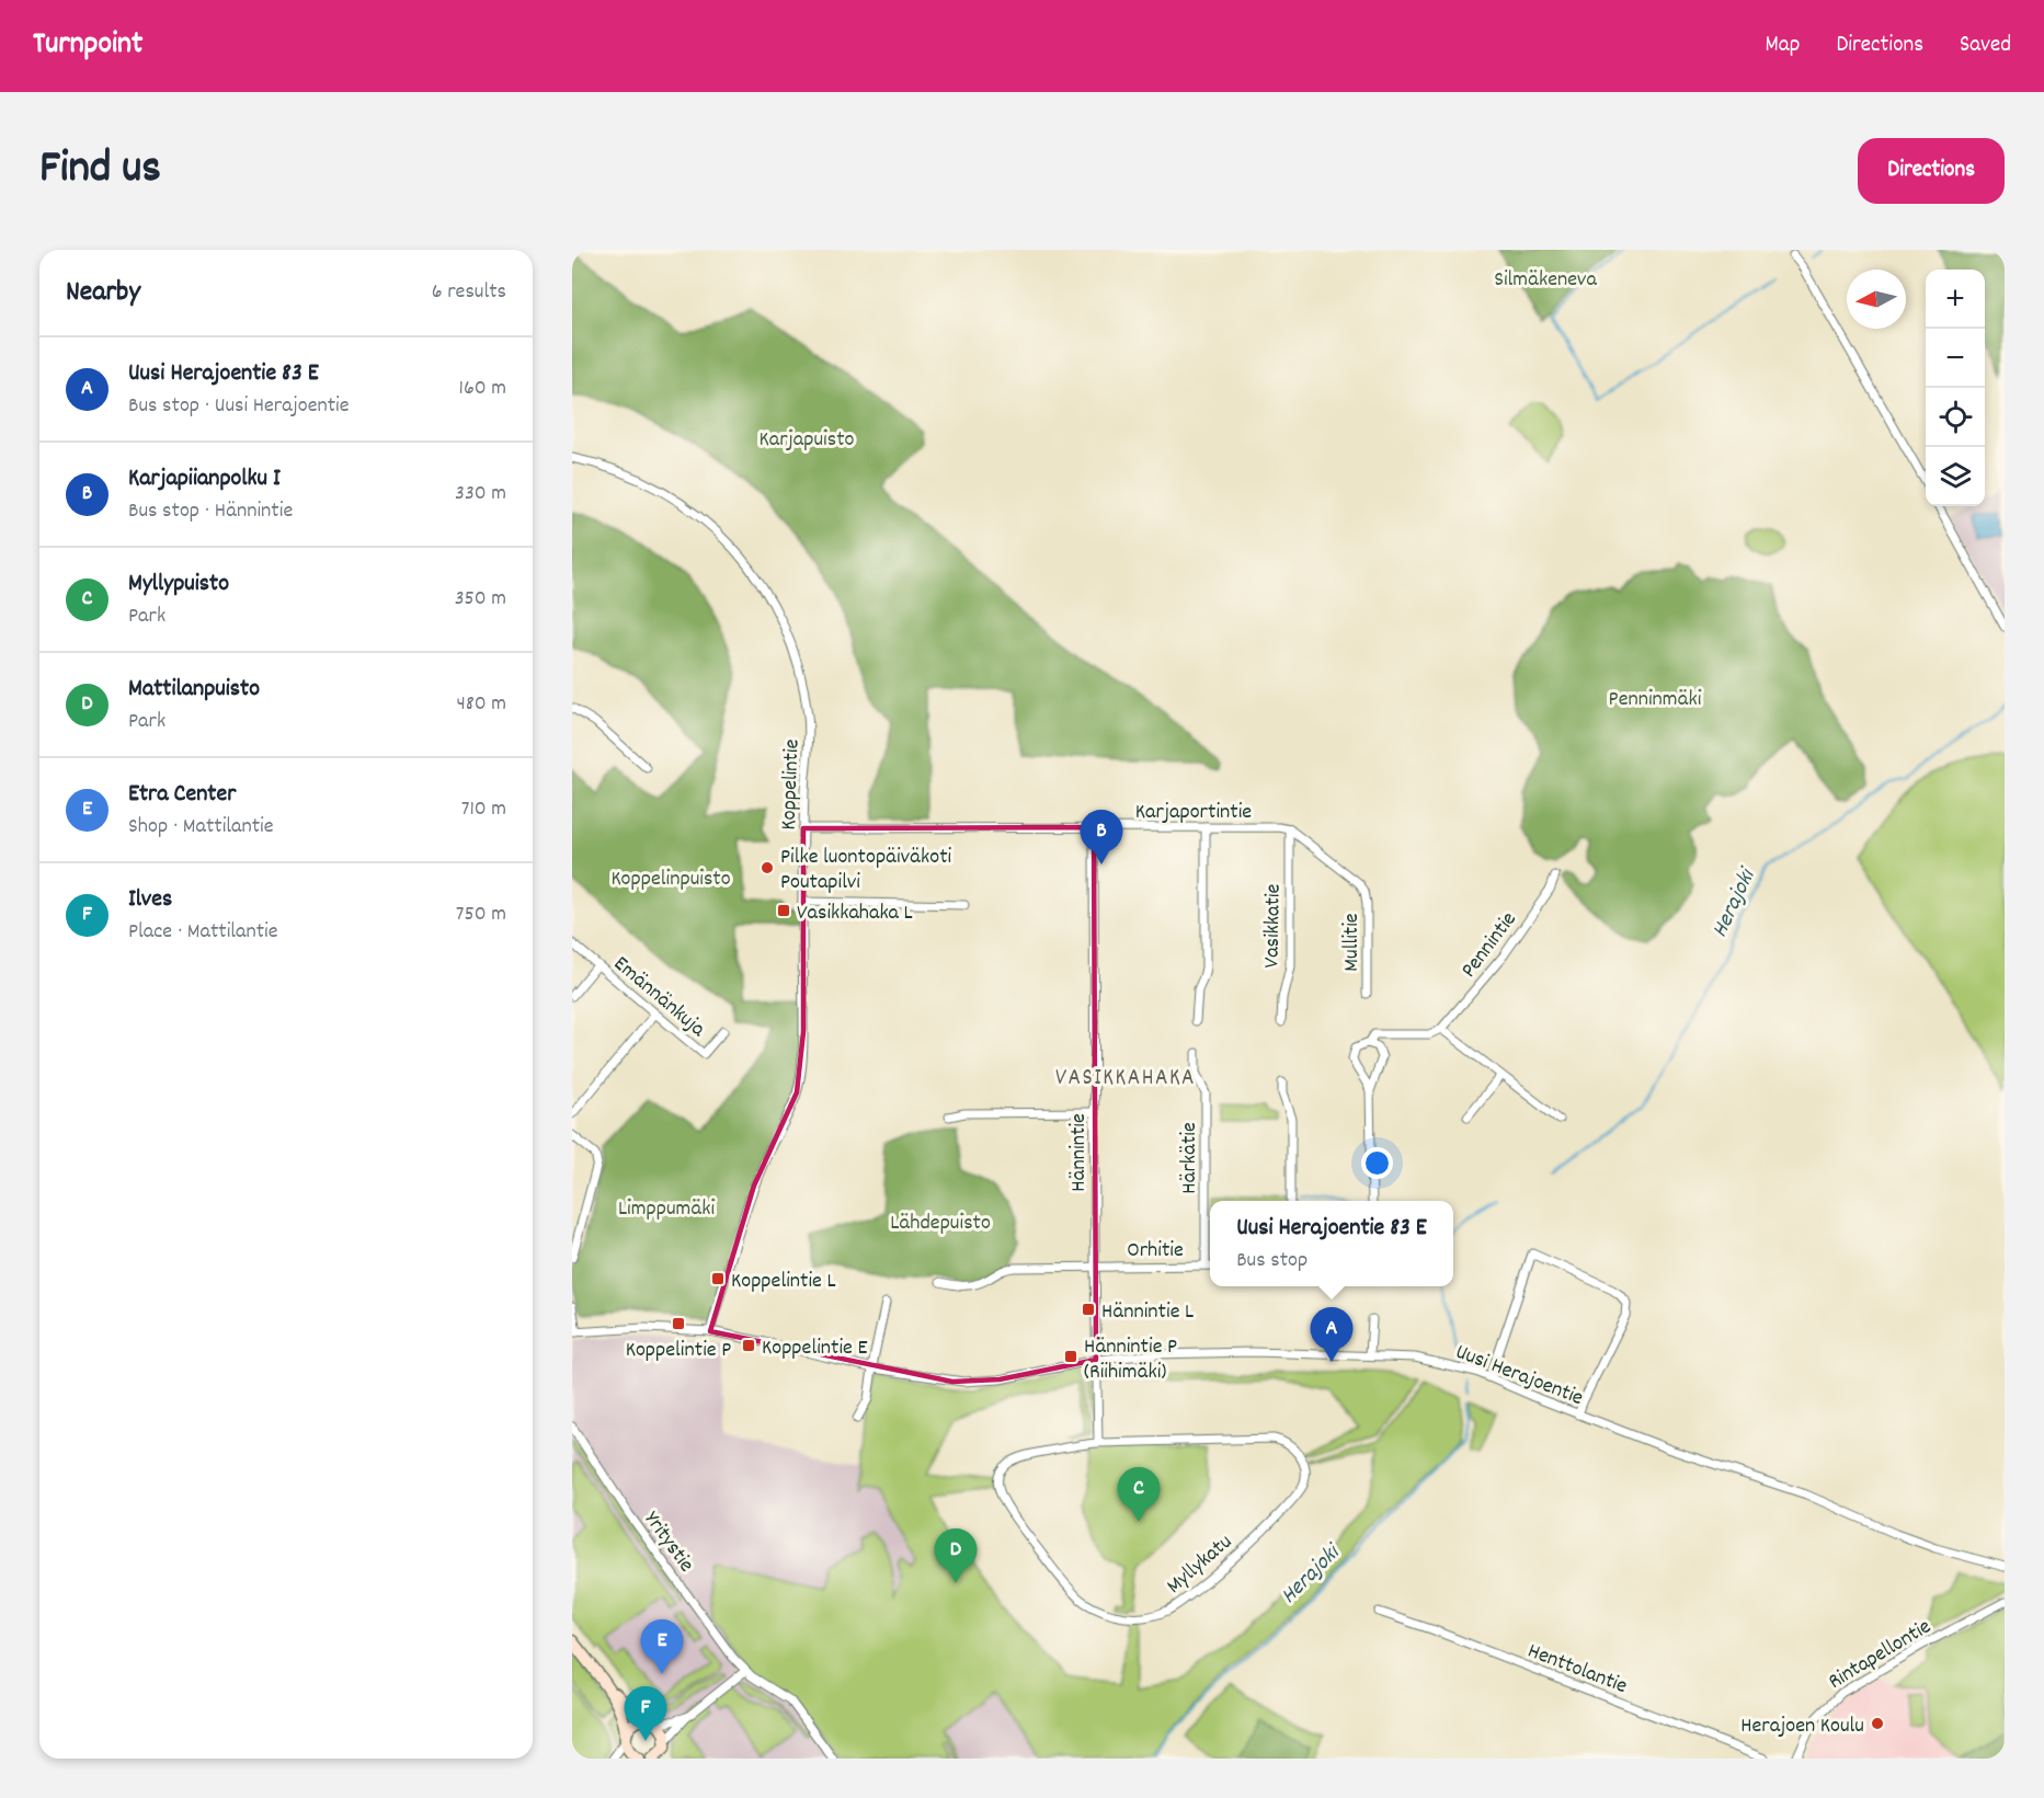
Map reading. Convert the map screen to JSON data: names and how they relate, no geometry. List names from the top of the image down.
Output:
{
  "streets": {
    "street": [
      "Koppelintie",
      "Karjaportintie",
      "Vasikkatie",
      "Mullitie",
      "Pennintie",
      "Emännänkuja",
      "Hännintie",
      "Härkätie",
      "Orhitie",
      "Uusi Herajoentie",
      "Yritystie",
      "Myllykatu",
      "Rintapellontie",
      "Henttolantie"
    ]
  },
  "crossings": [
    ["Koppelintie", "Karjaportintie"],
    ["Koppelintie", "Uusi Herajoentie"],
    ["Karjaportintie", "Vasikkatie"],
    ["Karjaportintie", "Mullitie"],
    ["Karjaportintie", "Hännintie"],
    ["Vasikkatie", "Mullitie"],
    ["Hännintie", "Orhitie"],
    ["Hännintie", "Uusi Herajoentie"],
    ["Härkätie", "Orhitie"]
  ],
  "districts": ["VASIKKAHAKA"],
  "water": ["Herajoki"],
  "parks": [
    "Silmäkeneva",
    "Karjapuisto",
    "Penninmäki",
    "Koppelinpuisto",
    "Limppumäki",
    "Lähdepuisto"
  ],
  "places": {
    "other": ["Pilke luontopäiväkoti Poutapilvi", "Herajoen Koulu"],
    "transit": [
      "Vasikkahaka L",
      "Koppelintie L",
      "Hännintie L",
      "Koppelintie P",
      "Koppelintie E",
      "Hännintie P (Riihimäki)"
    ]
  },
  "north": "left",
  "page": {
    "header": "Turnpoint",
    "nav": ["Map", "Directions", "Saved"],
    "title": "Find us",
    "buttons": "Directions",
    "heading": ["Nearby", "6 results"],
    "map_buttons": ["+", "−"],
    "list": [
      {
        "mark": "A",
        "name": "Uusi Herajoentie 83 E",
        "note": "Bus stop · Uusi Herajoentie",
        "value": "160 m"
      },
      {
        "mark": "B",
        "name": "Karjapiianpolku I",
        "note": "Bus stop · Hännintie",
        "value": "330 m"
      },
      {
        "mark": "C",
        "name": "Myllypuisto",
        "note": "Park",
        "value": "350 m"
      },
      {
        "mark": "D",
        "name": "Mattilanpuisto",
        "note": "Park",
        "value": "480 m"
      },
      {
        "mark": "E",
        "name": "Etra Center",
        "note": "Shop · Mattilantie",
        "value": "710 m"
      },
      {
        "mark": "F",
        "name": "Ilves",
        "note": "Place · Mattilantie",
        "value": "750 m"
      }
    ],
    "pins": [
      "B",
      "A",
      "C",
      "D",
      "E",
      "F"
    ],
    "popup": ["Uusi Herajoentie 83 E", "Bus stop"]
  }
}
